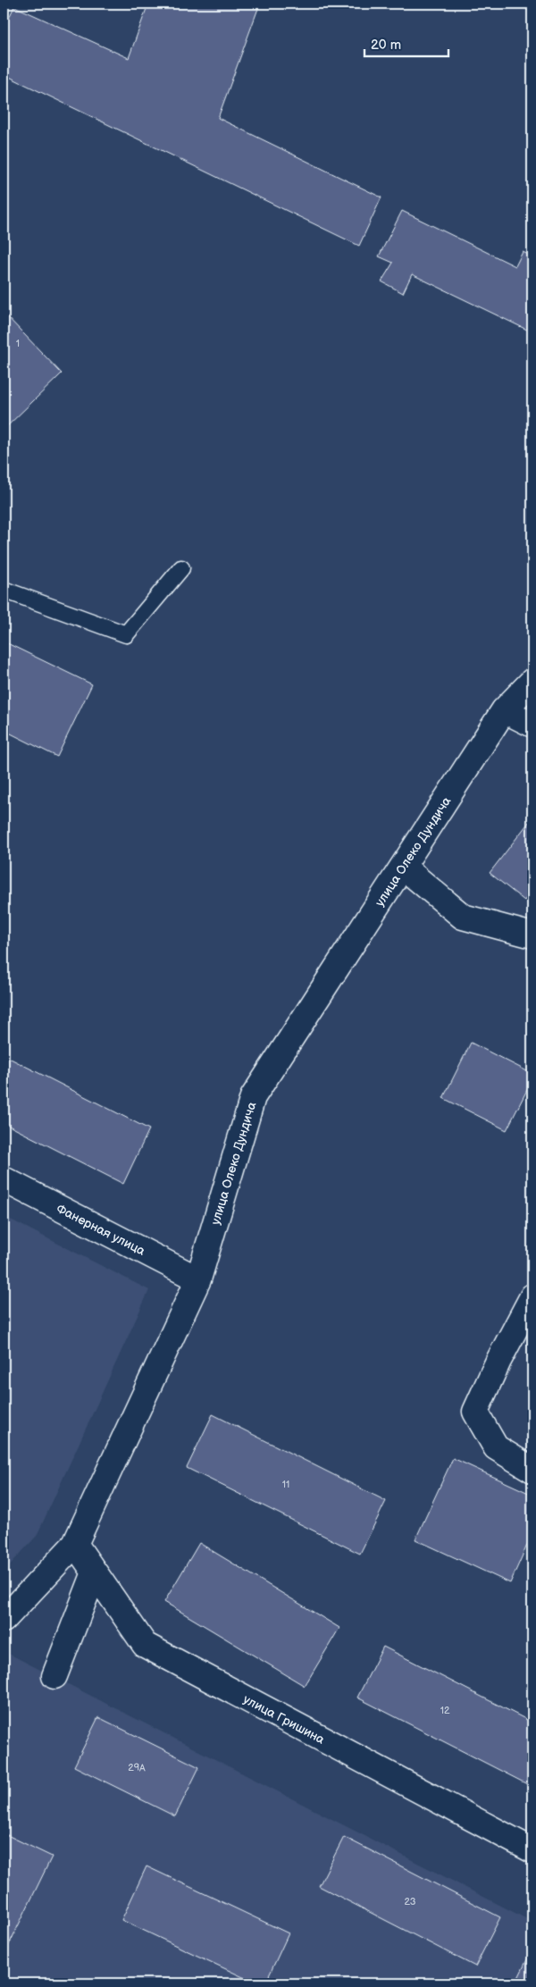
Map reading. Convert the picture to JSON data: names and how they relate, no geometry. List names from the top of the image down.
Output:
{
  "streets": {
    "street": ["улица Олеко Дундича", "Фанерная улица", "улица Гришина"]
  },
  "crossings": [
    ["улица Олеко Дундича", "Фанерная улица"],
    ["улица Олеко Дундича", "улица Гришина"]
  ],
  "house_numbers": [
    "1",
    "11",
    "12",
    "29А",
    "23"
  ],
  "scale_bar": "20 m"
}
